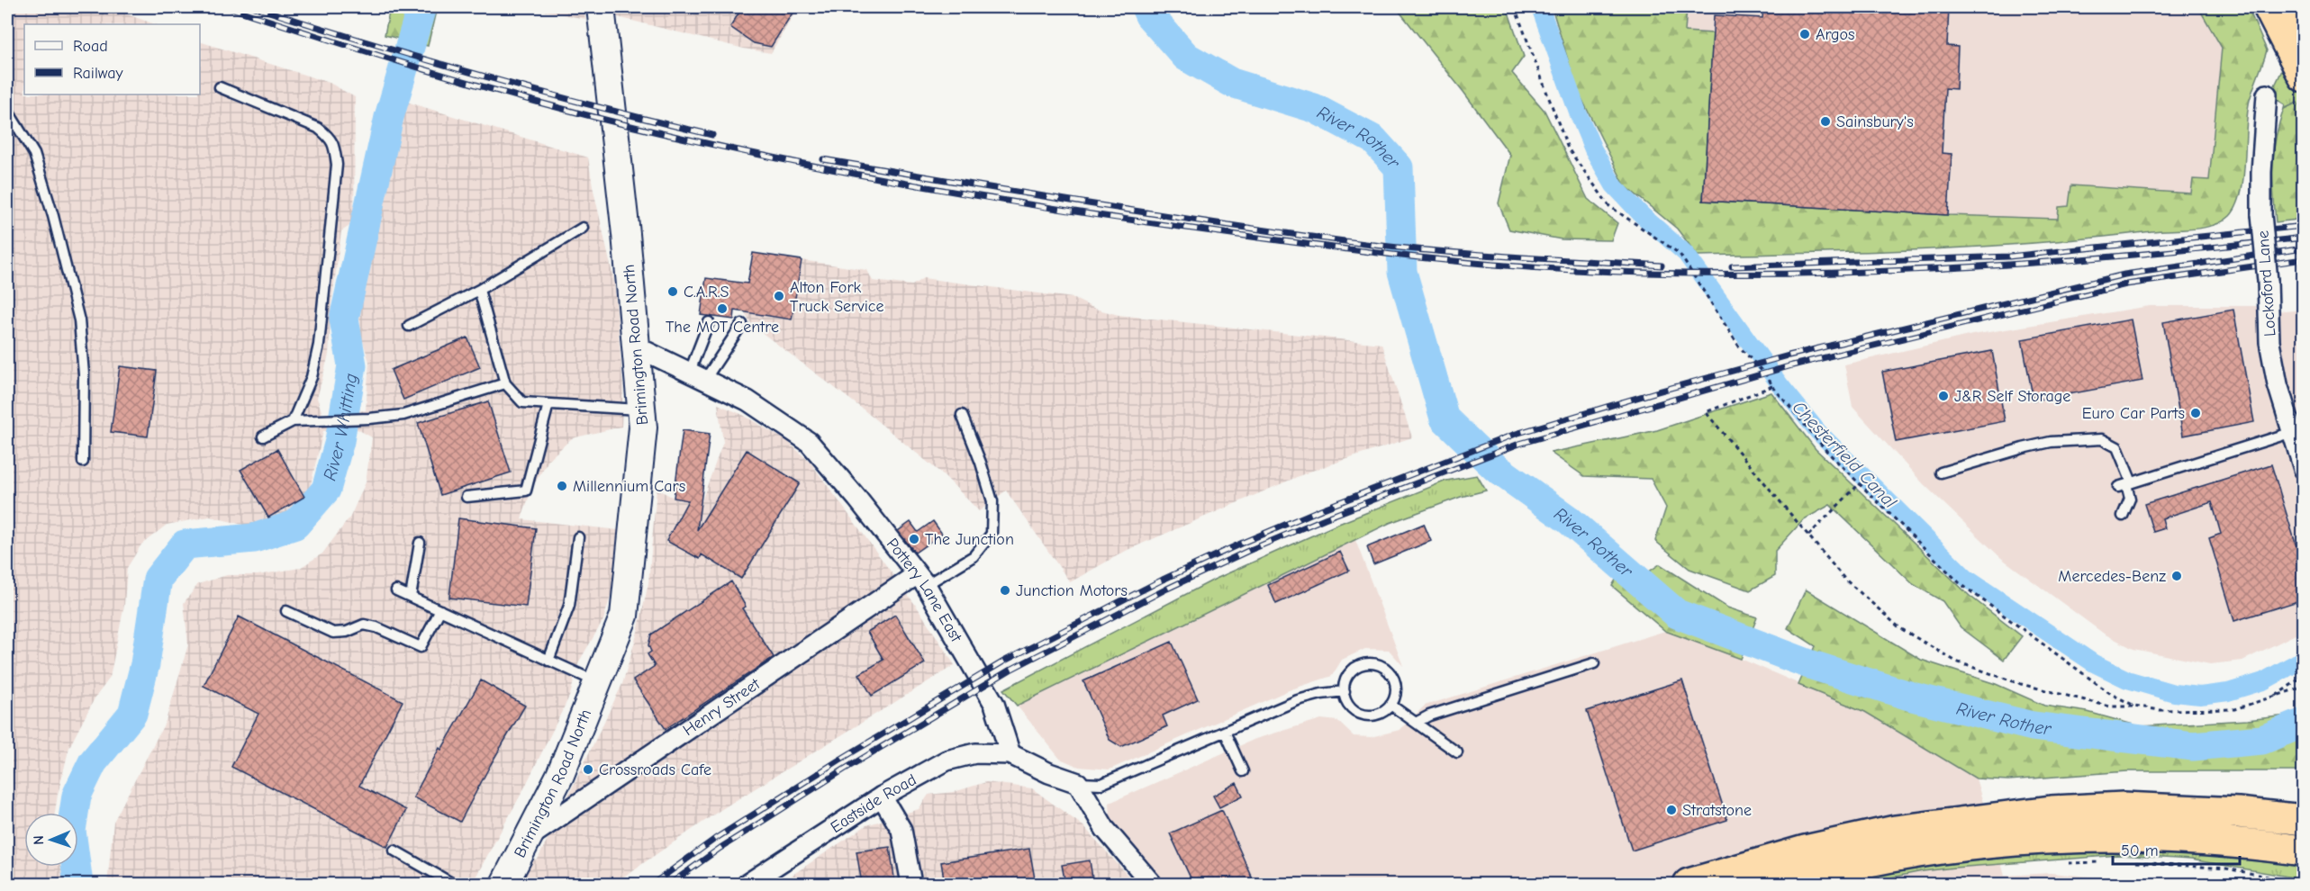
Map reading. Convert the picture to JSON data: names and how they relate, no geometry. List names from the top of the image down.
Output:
{
  "streets": {
    "main road": ["Brimington Road North"],
    "street": [
      "Lockoford Lane",
      "Pottery Lane East",
      "Henry Street",
      "Eastside Road"
    ]
  },
  "crossings": [
    ["Brimington Road North", "Pottery Lane East"],
    ["Brimington Road North", "Henry Street"],
    ["Pottery Lane East", "Henry Street"],
    ["Pottery Lane East", "Eastside Road"]
  ],
  "water": ["River Rother", "River Whitting", "Chesterfield Canal"],
  "places": [
    "Argos",
    "Sainsbury's",
    "C.A.R.S",
    "Alton Fork Truck Service",
    "The MOT Centre",
    "J&R Self Storage",
    "Euro Car Parts",
    "Millennium Cars",
    "The Junction",
    "Mercedes-Benz",
    "Junction Motors",
    "Crossroads Cafe",
    "Stratstone"
  ],
  "legend": ["Road", "Railway"],
  "scale_bar": "50 m",
  "north": "left"
}
